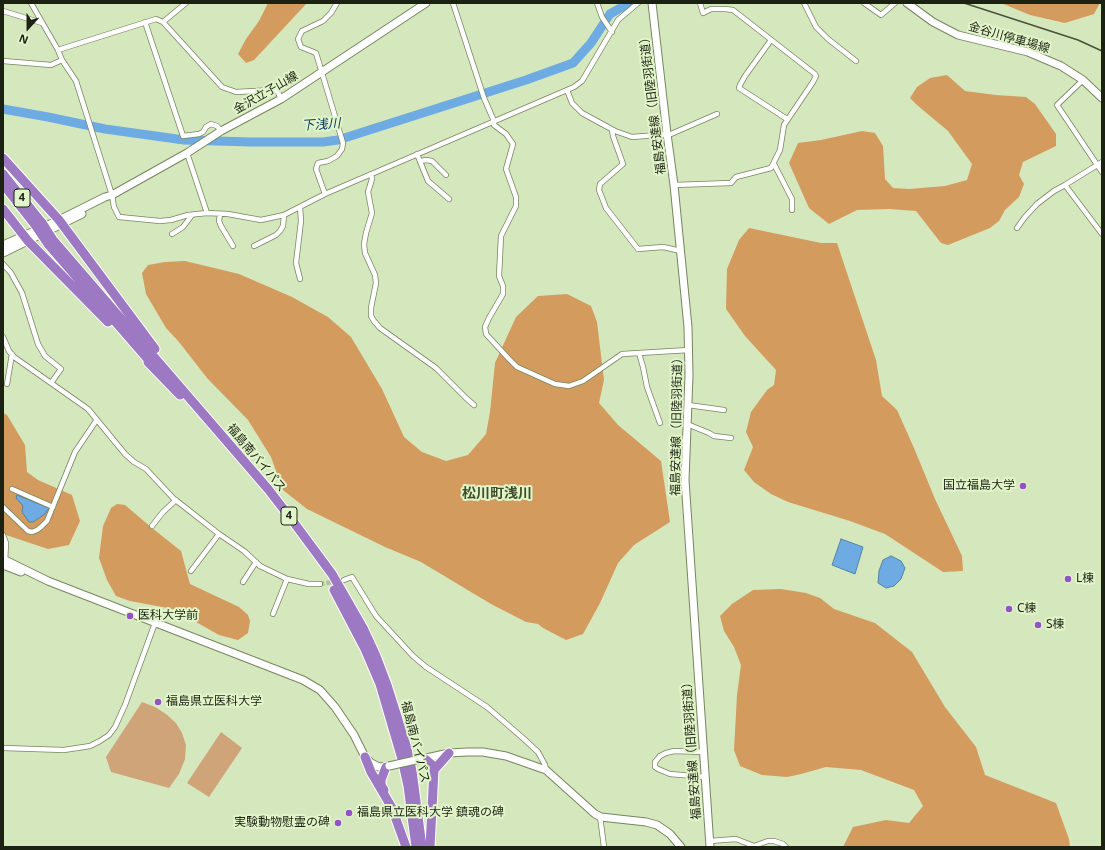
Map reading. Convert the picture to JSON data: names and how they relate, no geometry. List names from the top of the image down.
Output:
{
  "streets": {
    "highway": ["4", "福島南バイパス"],
    "street": ["金谷川停車場線", "金沢立子山線", "福島安達線（旧陸羽街道）"]
  },
  "districts": ["松川町浅川"],
  "water": ["下浅川"],
  "places": [
    "国立福島大学",
    "L棟",
    "C棟",
    "医科大学前",
    "S棟",
    "福島県立医科大学",
    "福島県立医科大学 鎮魂の碑",
    "実験動物慰霊の碑"
  ],
  "north": "bottom"
}
